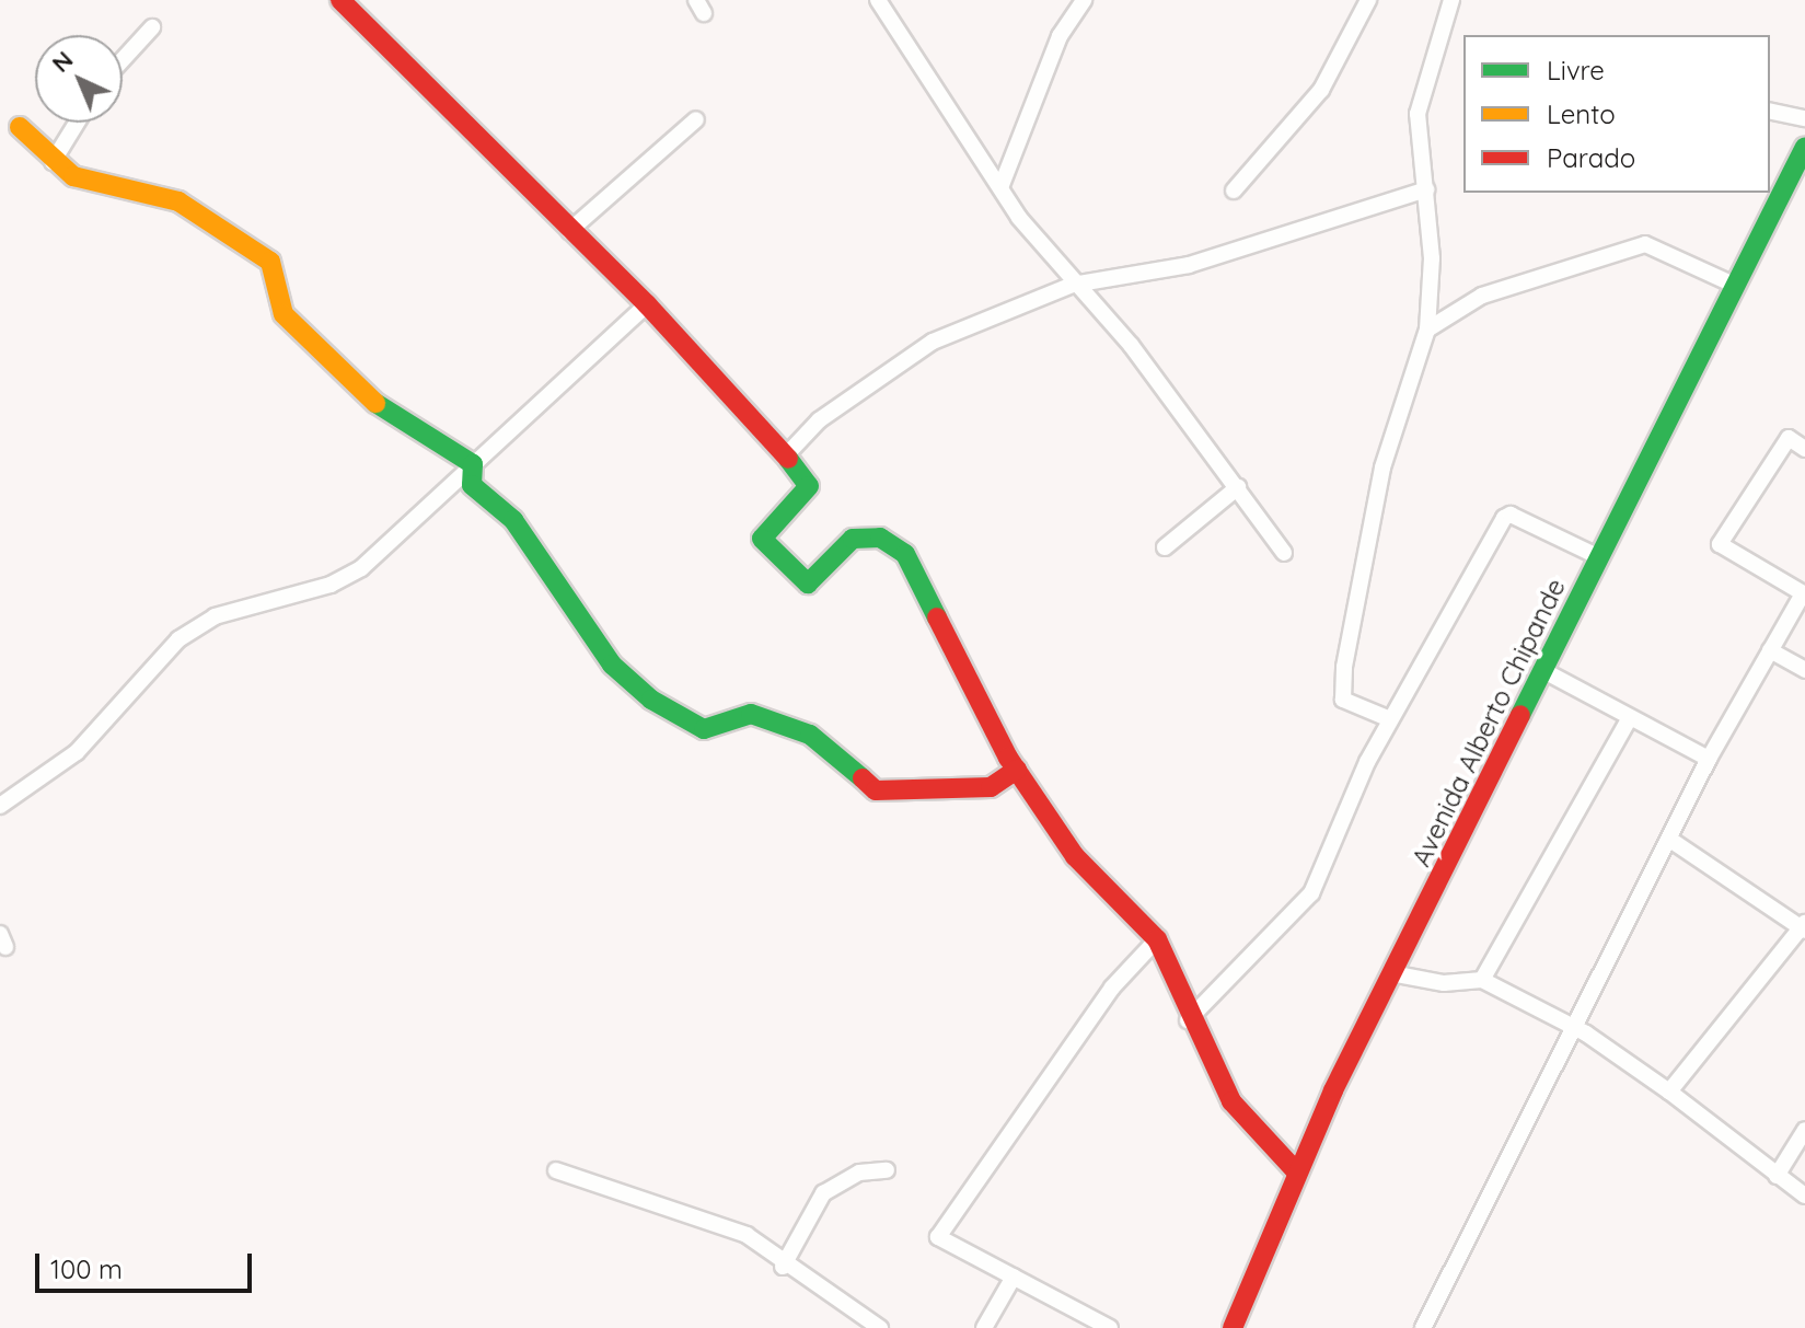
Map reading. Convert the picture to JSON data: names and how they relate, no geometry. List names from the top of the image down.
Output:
{
  "streets": {
    "street": ["Avenida Alberto Chipande"]
  },
  "legend": ["Livre", "Lento", "Parado"],
  "scale_bar": "100 m",
  "north": "top left"
}
